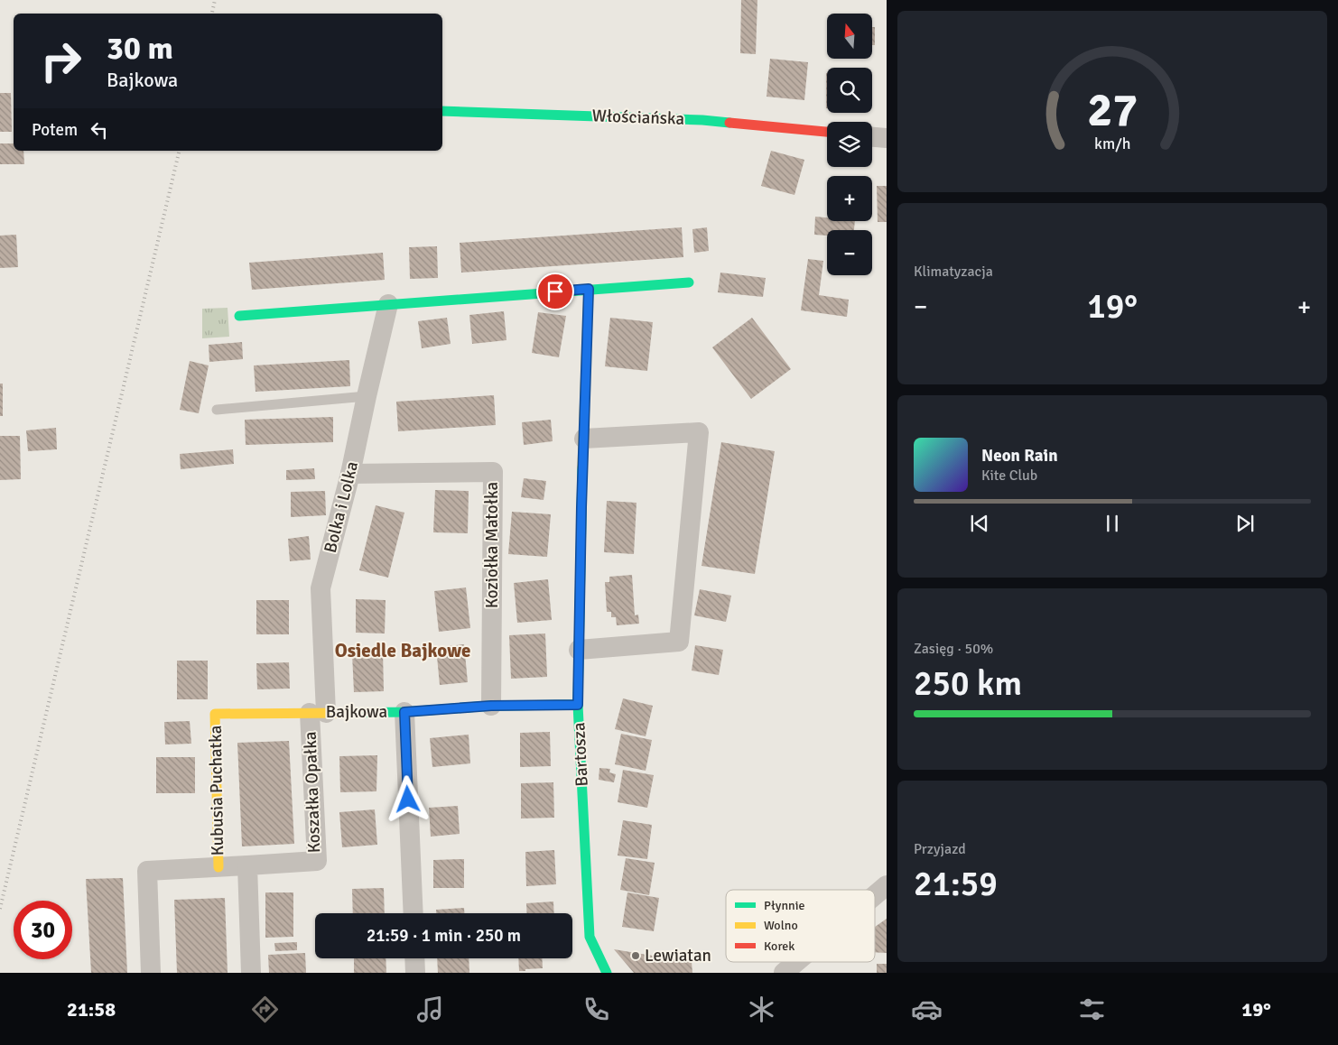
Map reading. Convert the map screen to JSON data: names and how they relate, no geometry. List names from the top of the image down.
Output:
{
  "streets": {
    "street": [
      "Włościańska",
      "Bolka i Lolka",
      "Koziołka Matołka",
      "Bajkowa",
      "Bartosza",
      "Kubusia Puchatka",
      "Koszałka Opałka"
    ]
  },
  "crossings": [
    ["Bolka i Lolka", "Koziołka Matołka"],
    ["Bolka i Lolka", "Bajkowa"],
    ["Bolka i Lolka", "Koszałka Opałka"],
    ["Koziołka Matołka", "Bajkowa"],
    ["Bajkowa", "Bartosza"],
    ["Bajkowa", "Kubusia Puchatka"],
    ["Bajkowa", "Koszałka Opałka"]
  ],
  "districts": ["Osiedle Bajkowe"],
  "places": ["Lewiatan"],
  "legend": ["Płynnie", "Wolno", "Korek"],
  "north": "top",
  "page": {
    "map_buttons": ["+", "−"],
    "turn": ["30 m", "Bajkowa"],
    "then": "Potem",
    "tile": [
      "Klimatyzacja",
      ["Zasięg · 50%", "250 km"],
      ["Przyjazd", "21:59"]
    ],
    "heat": ["−", "19°", "+"],
    "song": ["Neon Rain", "Kite Club"],
    "limit": "30",
    "trip": "21:59 · 1 min · 250 m",
    "tabs": ["21:58", "19°"],
    "gauge": ["27", "km/h"]
  }
}
